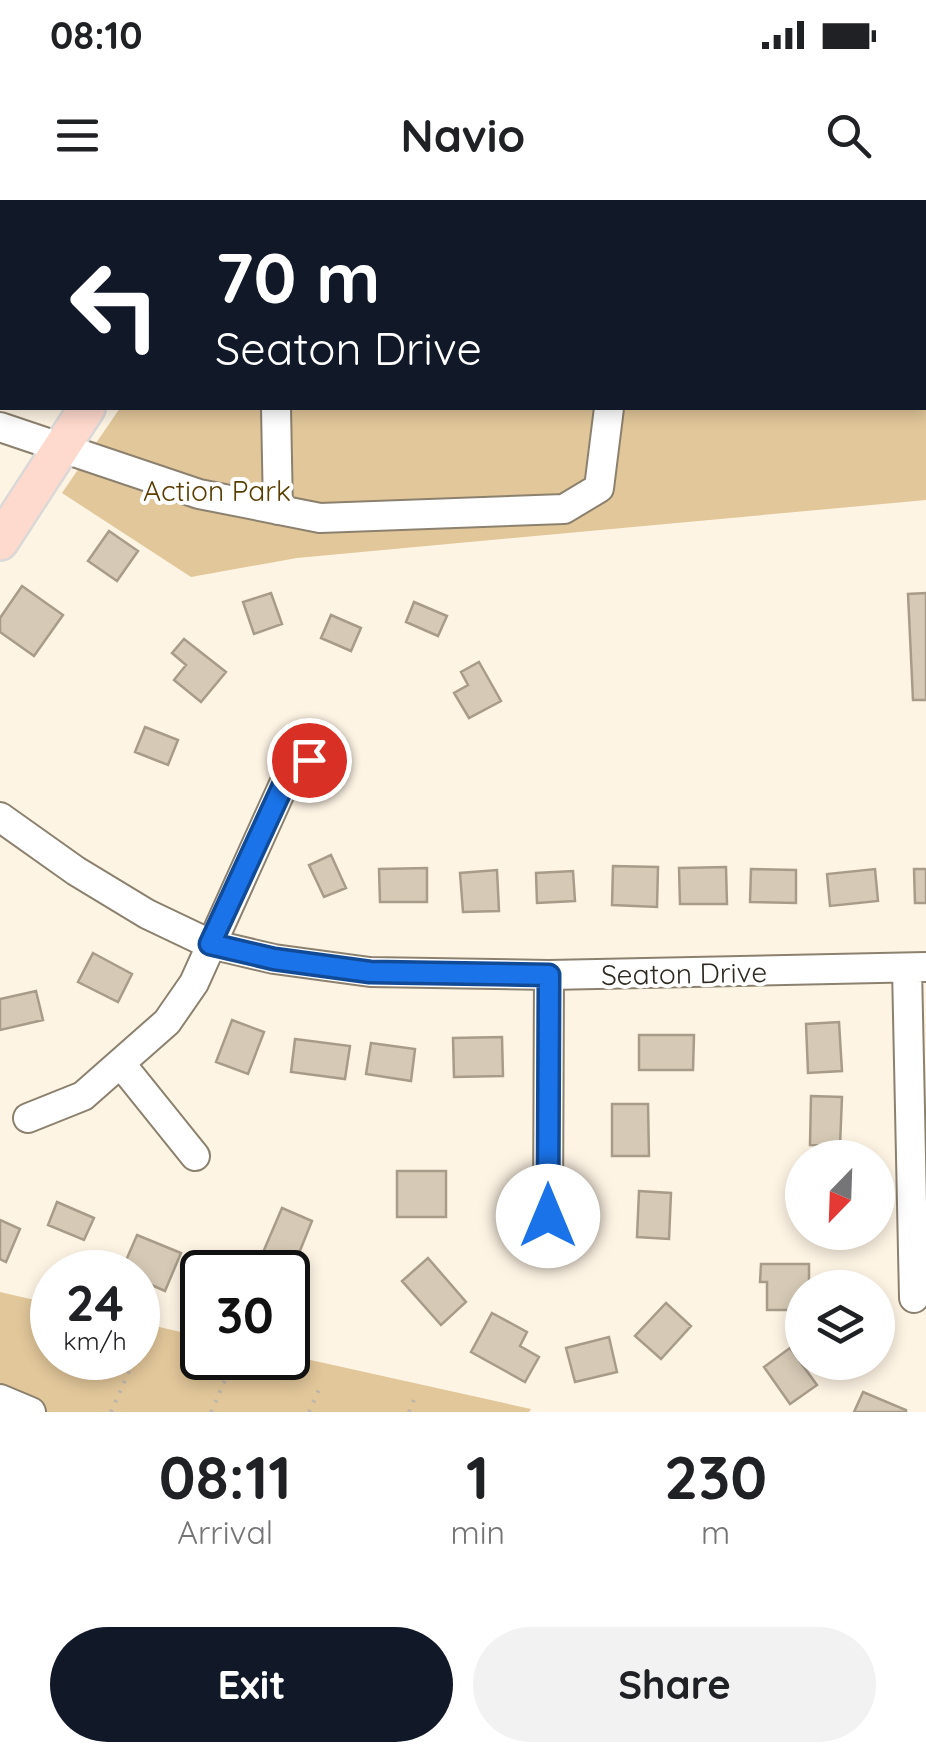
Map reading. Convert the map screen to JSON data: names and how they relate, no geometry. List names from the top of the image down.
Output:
{
  "streets": {
    "street": ["Seaton Drive"]
  },
  "parks": ["Action Park"],
  "north": "bottom left",
  "page": {
    "status": "08:10",
    "header": "Navio",
    "turn": ["70 m", "Seaton Drive"],
    "speed": "24 km/h",
    "limit": "30",
    "eta": [
      "08:11",
      "Arrival",
      "1",
      "min",
      "230",
      "m"
    ],
    "buttons": ["Exit", "Share"]
  }
}
